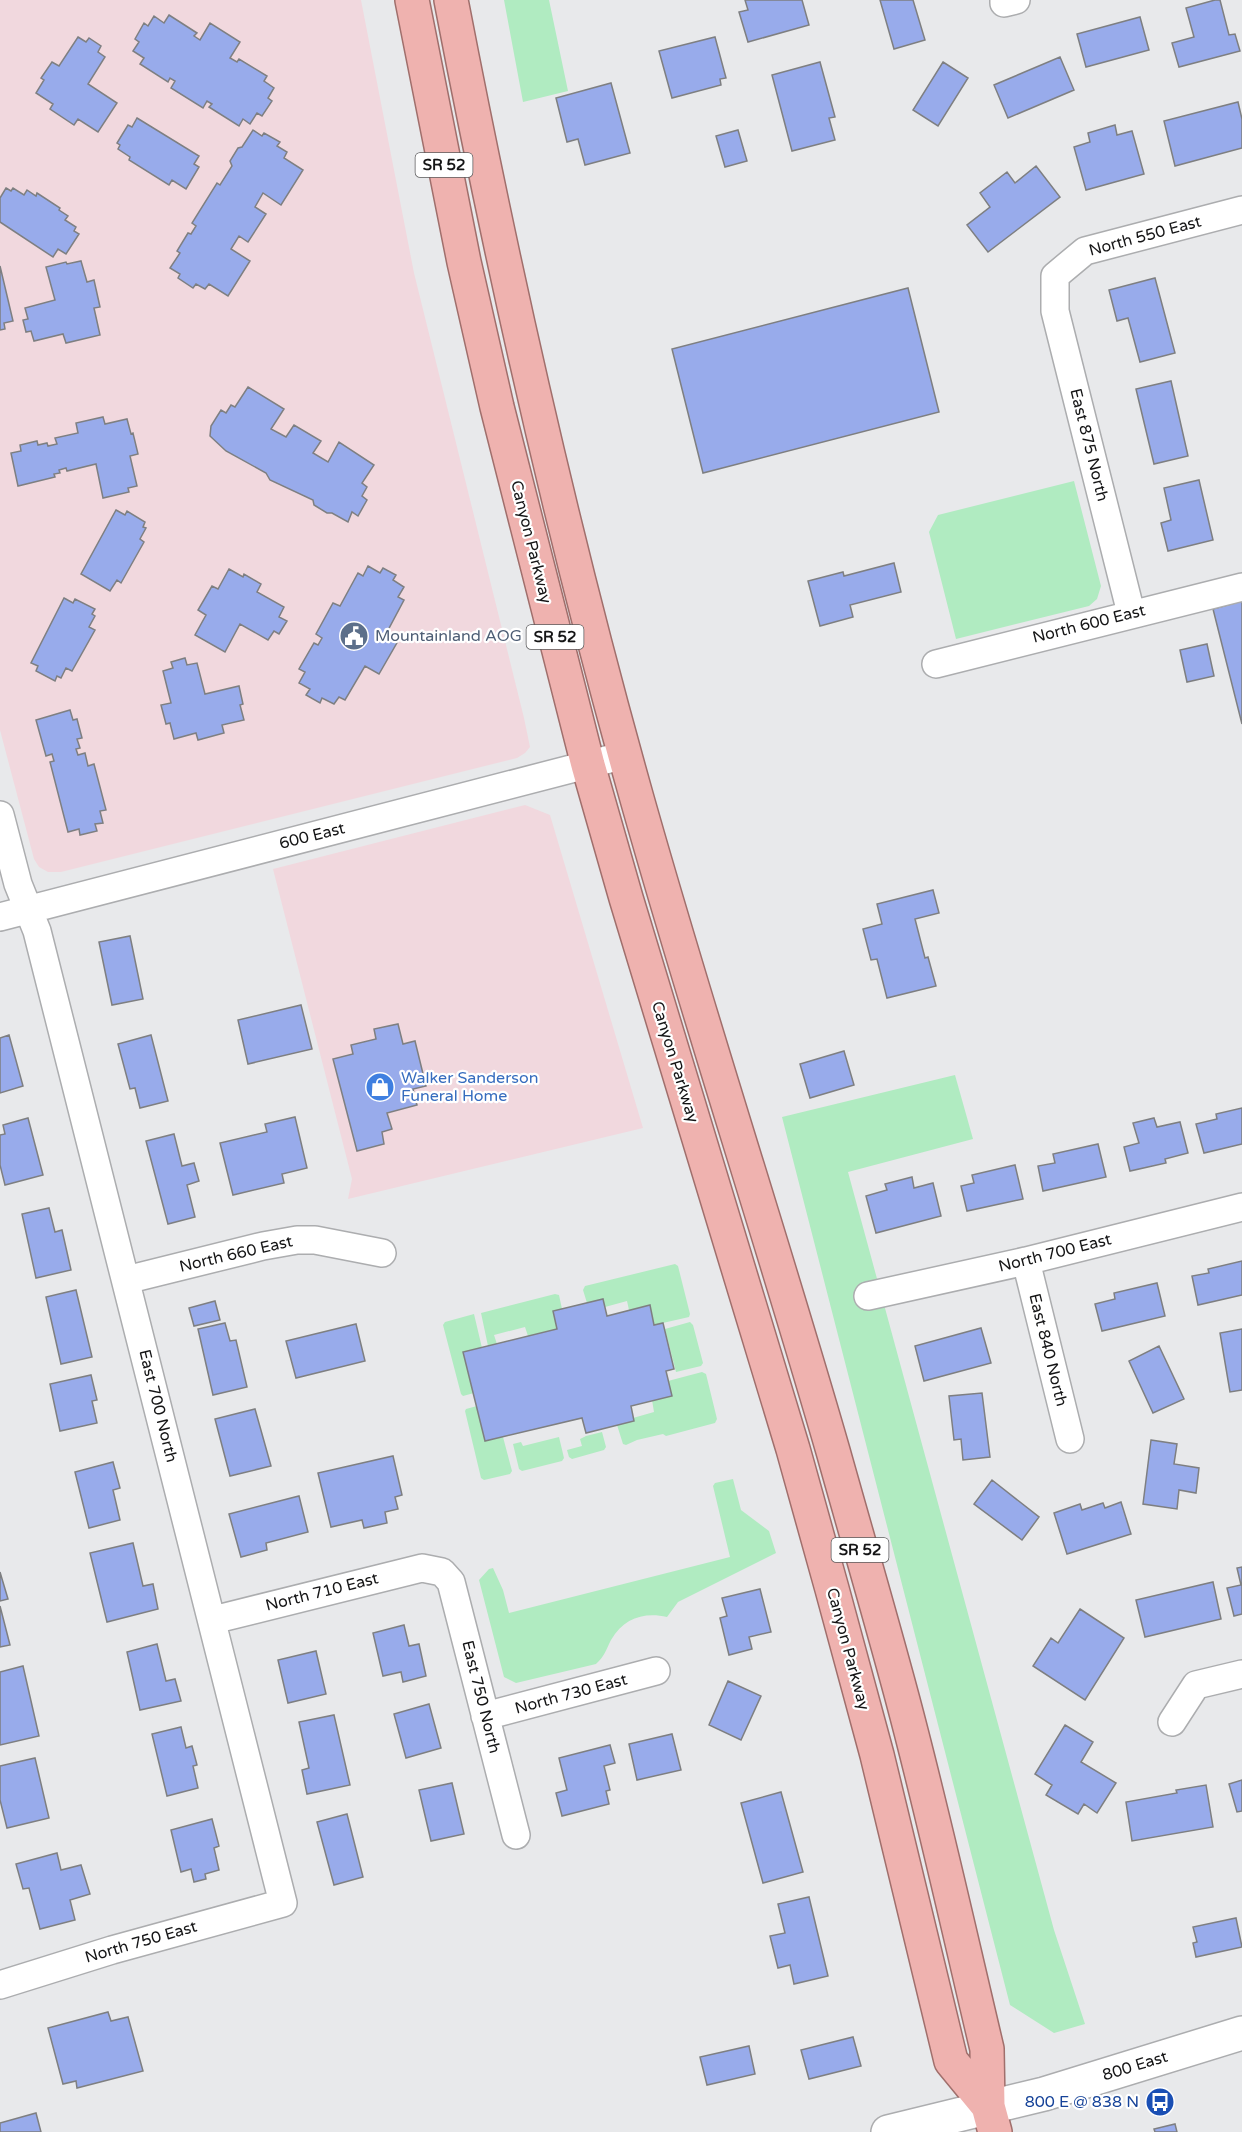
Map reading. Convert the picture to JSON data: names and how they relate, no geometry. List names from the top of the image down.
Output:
{
  "streets": {
    "highway": ["SR 52", "Canyon Parkway"],
    "main road": ["800 East"],
    "street": [
      "North 550 East",
      "East 875 North",
      "North 600 East",
      "600 East",
      "North 700 East",
      "North 660 East",
      "East 840 North",
      "East 700 North",
      "North 710 East",
      "North 730 East",
      "East 750 North",
      "North 750 East"
    ]
  },
  "crossings": [
    ["SR 52", "Canyon Parkway"],
    ["SR 52", "600 East"],
    ["SR 52", "800 East"],
    ["North 550 East", "East 875 North"],
    ["East 875 North", "North 600 East"],
    ["Canyon Parkway", "600 East"],
    ["Canyon Parkway", "800 East"],
    ["600 East", "East 700 North"],
    ["North 700 East", "East 840 North"],
    ["North 660 East", "East 700 North"],
    ["East 700 North", "North 710 East"],
    ["East 700 North", "North 750 East"],
    ["North 710 East", "East 750 North"],
    ["North 730 East", "East 750 North"]
  ],
  "places": {
    "public building": ["Mountainland AOG"],
    "shop": ["Walker Sanderson Funeral Home"],
    "bus stop": ["800 E @ 838 N"]
  }
}
